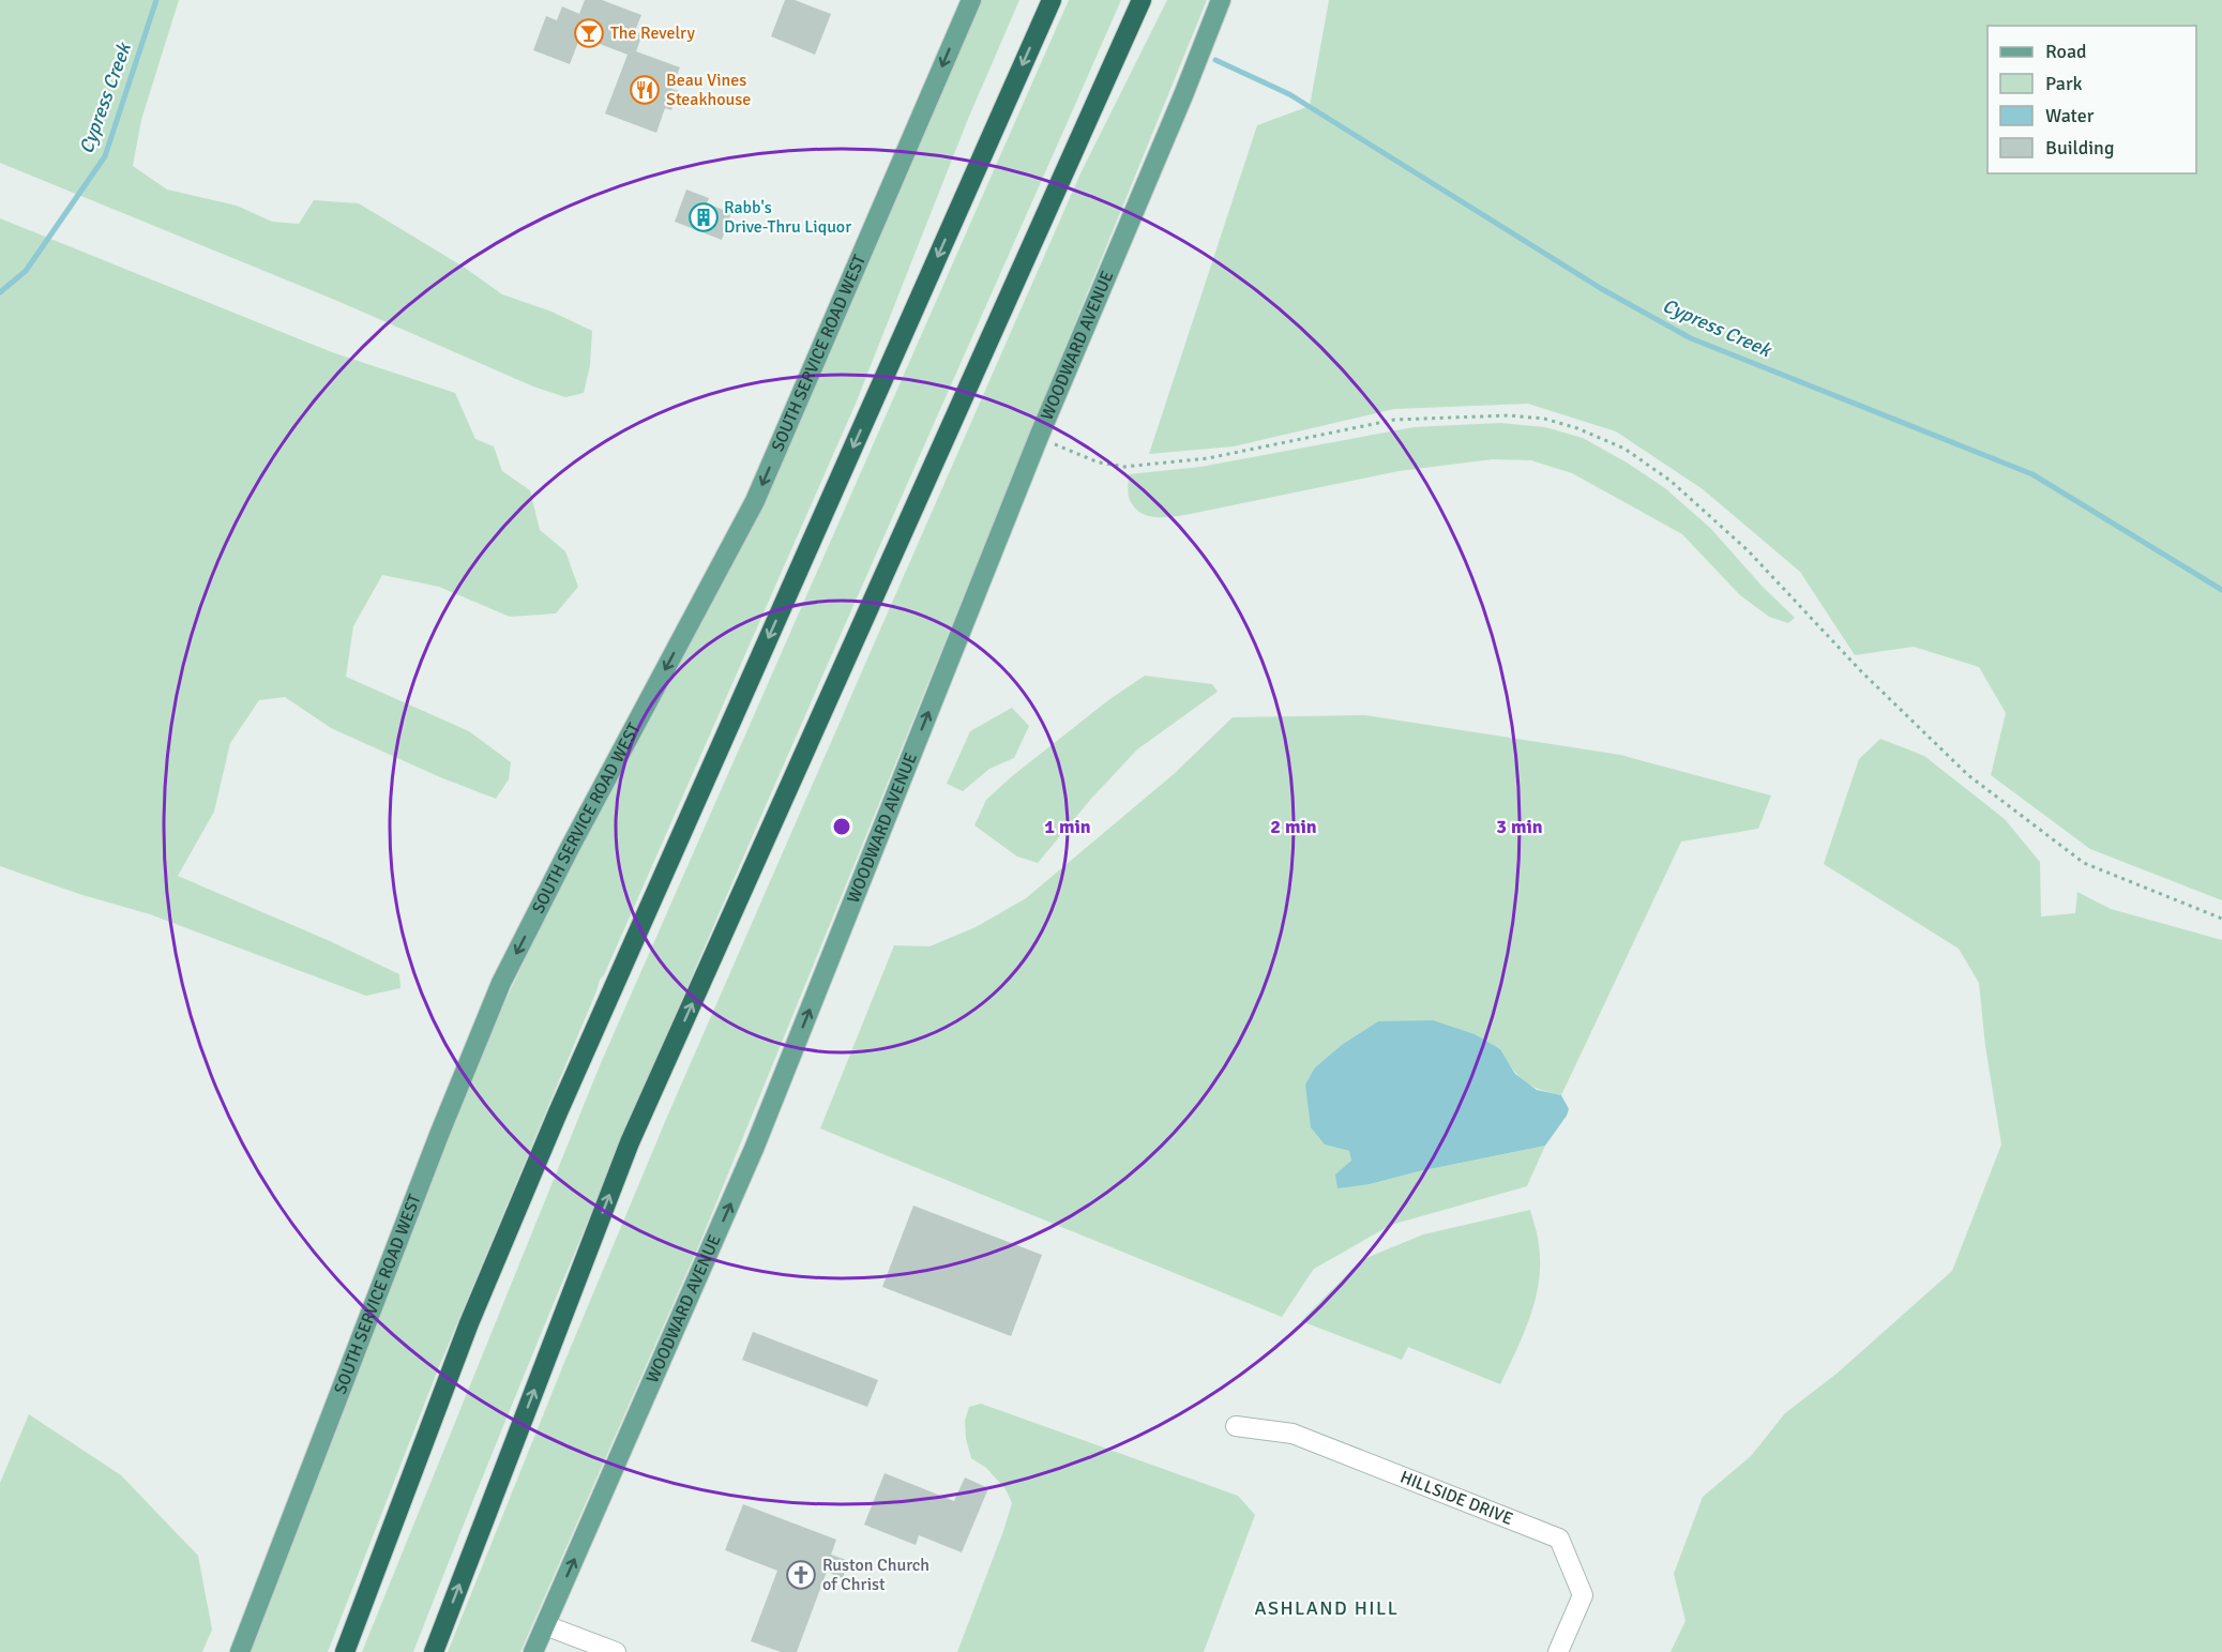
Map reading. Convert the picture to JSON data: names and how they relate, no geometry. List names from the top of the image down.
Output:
{
  "streets": {
    "main road": ["WOODWARD AVENUE", "SOUTH SERVICE ROAD WEST"],
    "street": ["HILLSIDE DRIVE"]
  },
  "one_way": ["WOODWARD AVENUE", "SOUTH SERVICE ROAD WEST"],
  "districts": ["ASHLAND HILL"],
  "water": ["Cypress Creek"],
  "places": {
    "bar": ["The Revelry"],
    "restaurant": ["Beau Vines Steakhouse"],
    "building": ["Rabb's Drive-Thru Liquor"],
    "church": ["Ruston Church of Christ"]
  },
  "legend": [
    "Road",
    "Park",
    "Water",
    "Building"
  ],
  "rings": ["1 min", "2 min", "3 min"]
}
